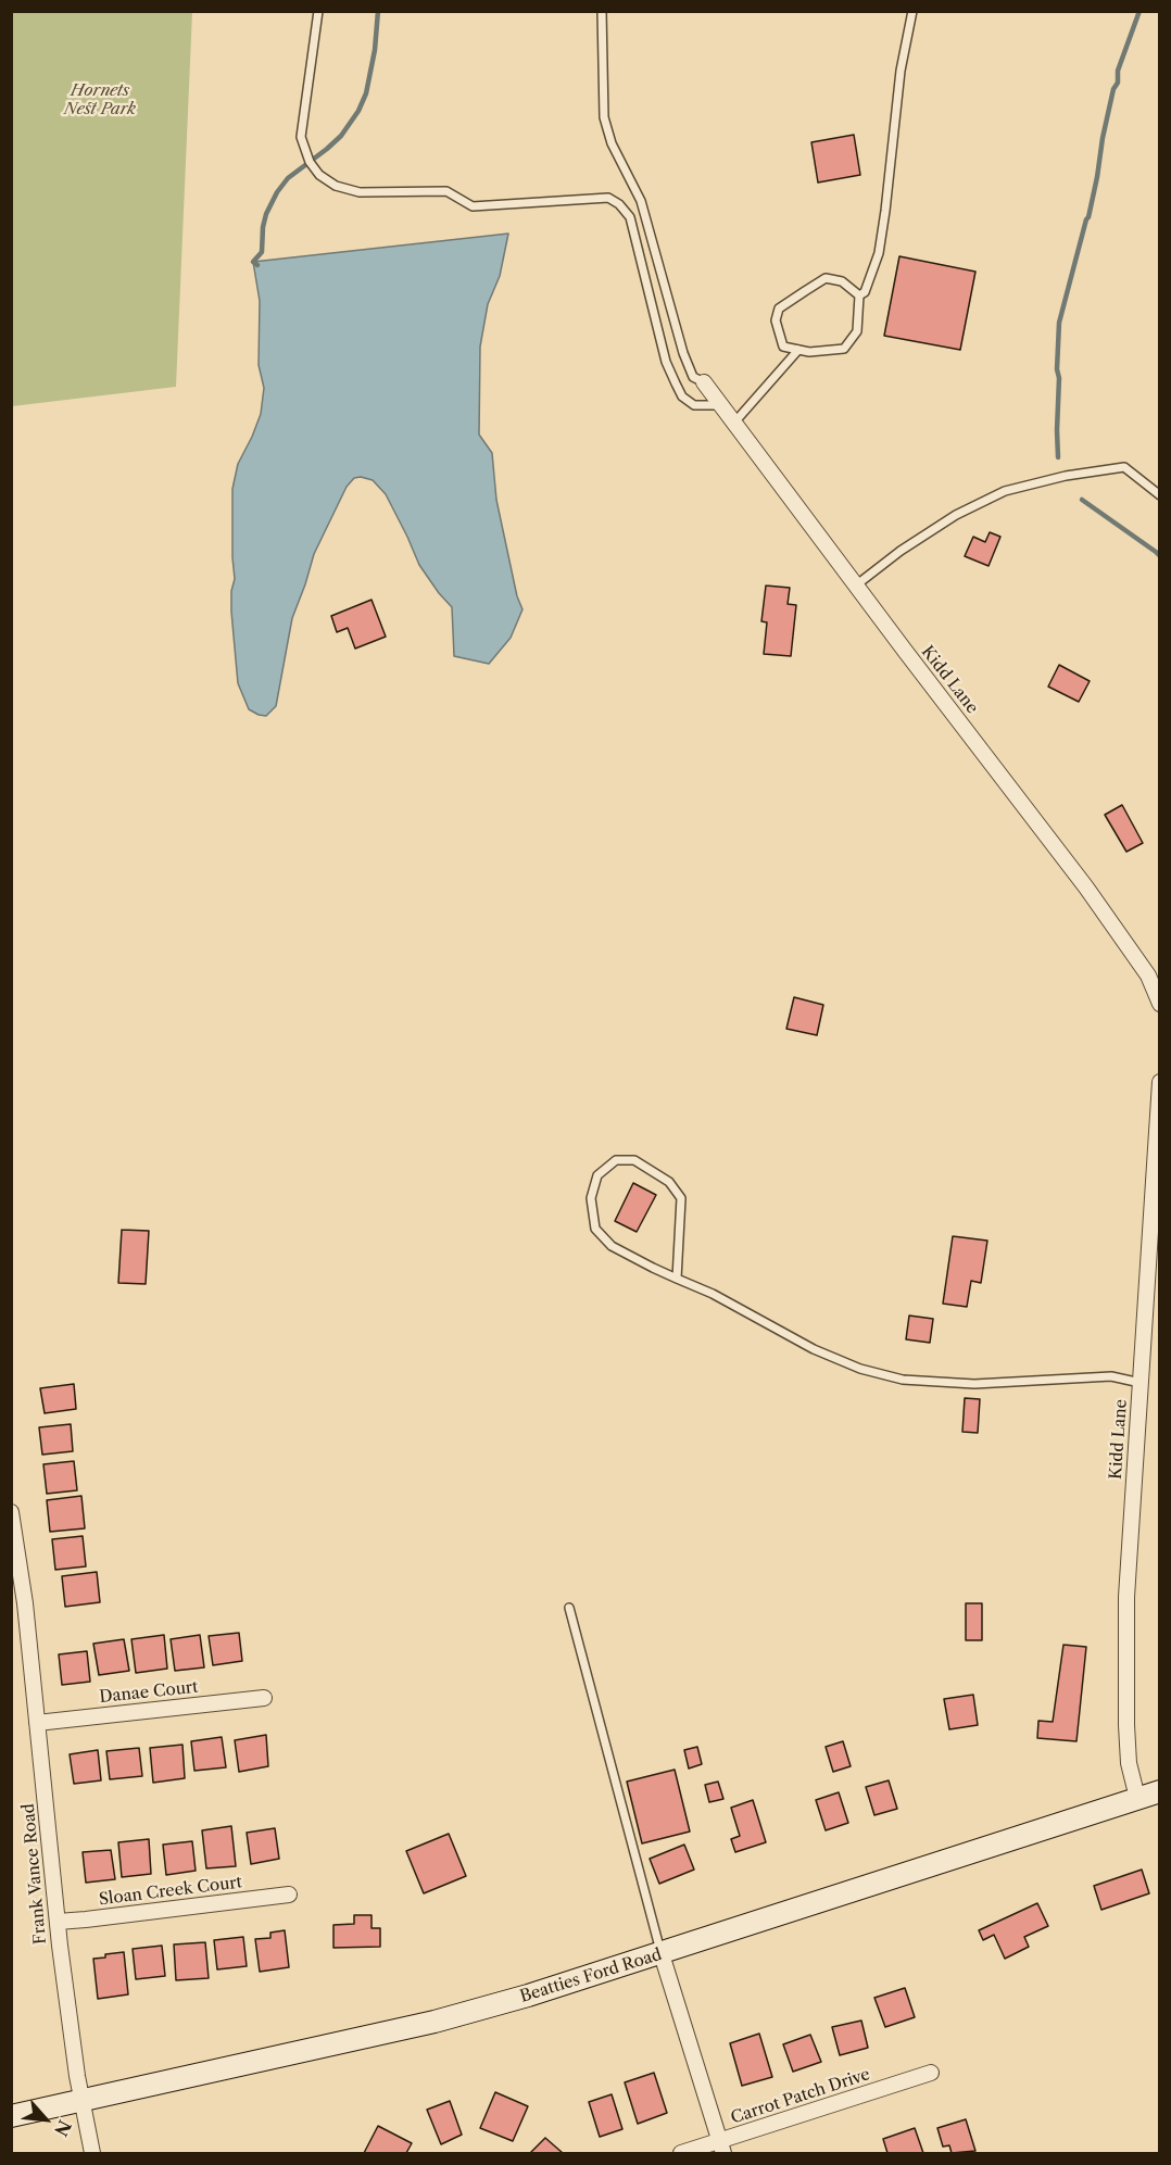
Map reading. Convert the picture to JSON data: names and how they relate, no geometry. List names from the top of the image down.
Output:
{
  "streets": {
    "main road": ["Beatties Ford Road"],
    "street": [
      "Kidd Lane",
      "Danae Court",
      "Frank Vance Road",
      "Sloan Creek Court",
      "Carrot Patch Drive"
    ]
  },
  "crossings": [
    ["Kidd Lane", "Beatties Ford Road"],
    ["Danae Court", "Frank Vance Road"],
    ["Frank Vance Road", "Sloan Creek Court"],
    ["Frank Vance Road", "Beatties Ford Road"]
  ],
  "parks": ["Hornets Nest Park"],
  "north": "bottom right"
}
